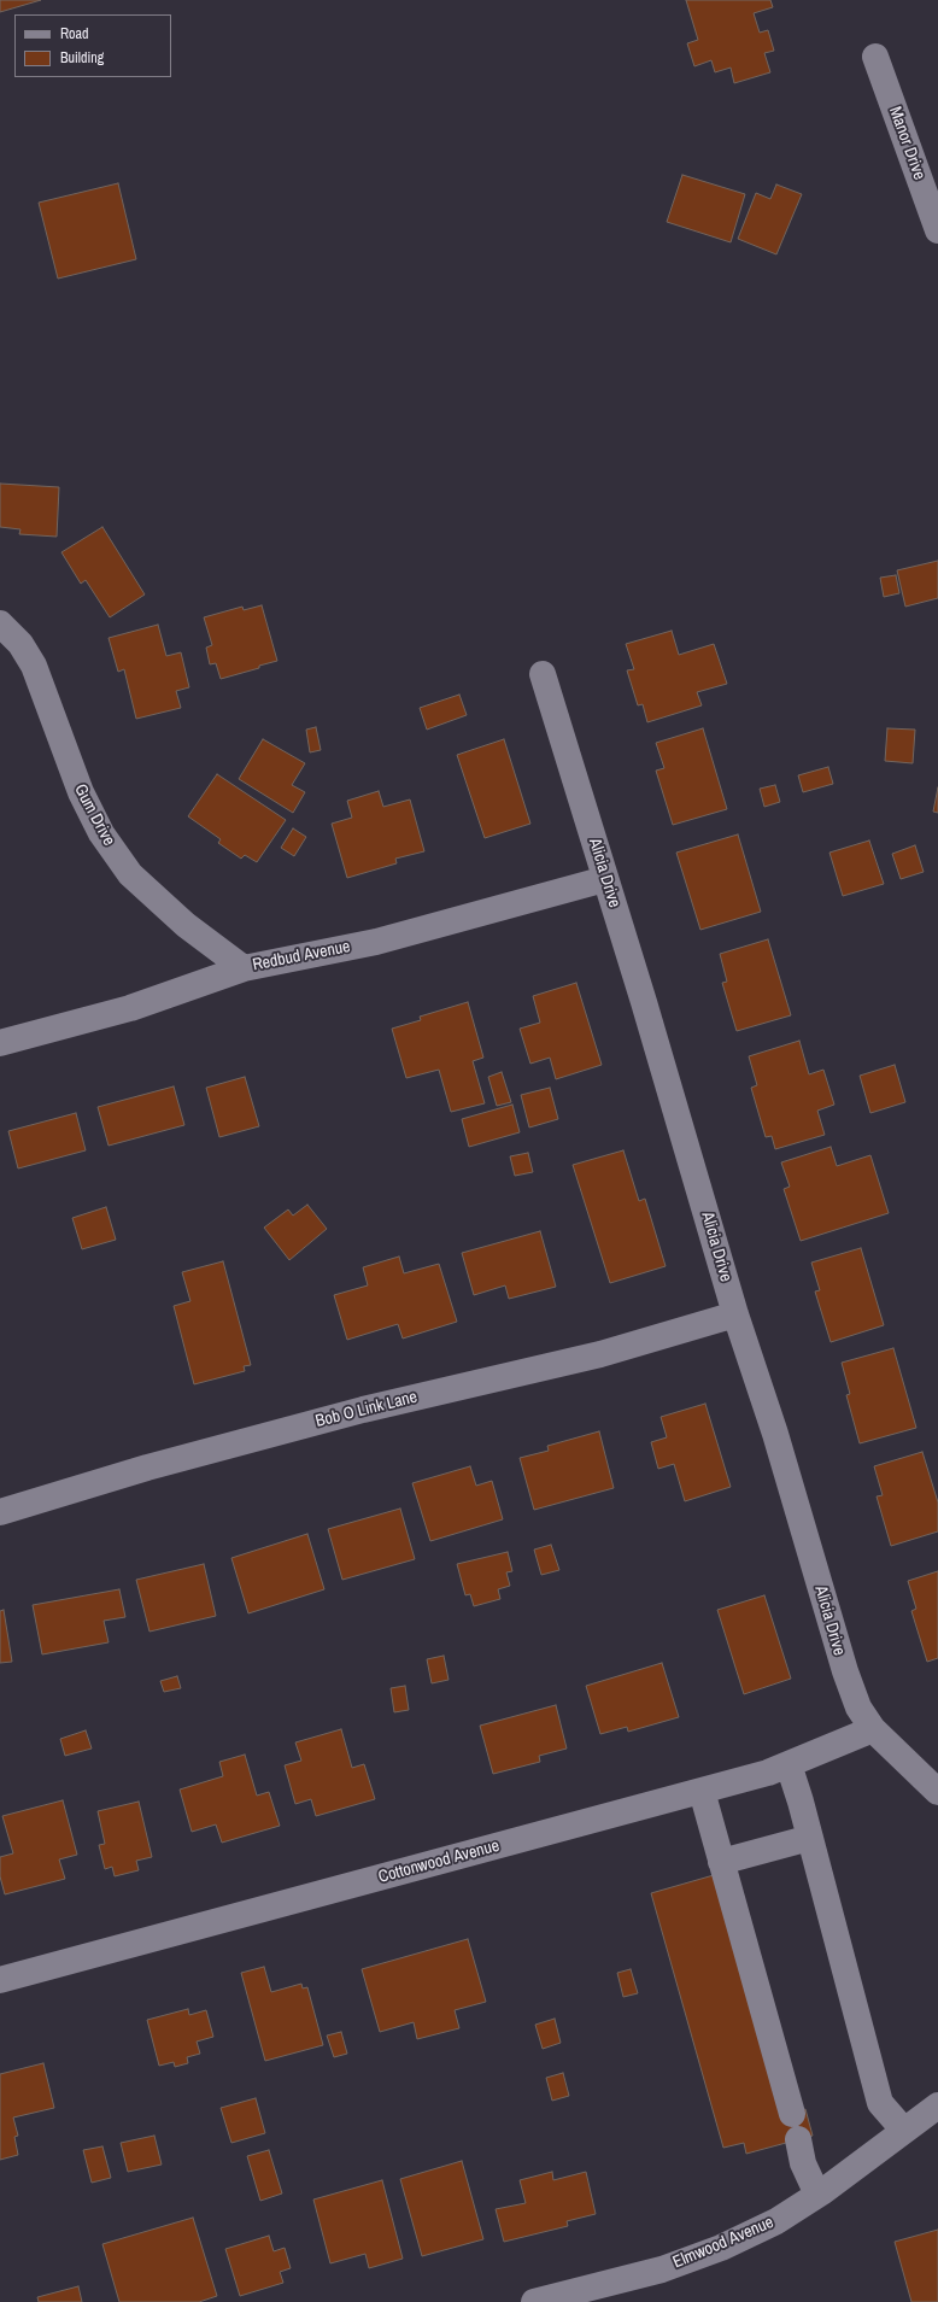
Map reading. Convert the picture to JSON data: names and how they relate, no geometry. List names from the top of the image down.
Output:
{
  "streets": {
    "street": [
      "Manor Drive",
      "Gum Drive",
      "Alicia Drive",
      "Redbud Avenue",
      "Bob O Link Lane",
      "Cottonwood Avenue",
      "Elmwood Avenue"
    ]
  },
  "crossings": [
    ["Gum Drive", "Redbud Avenue"],
    ["Alicia Drive", "Redbud Avenue"],
    ["Alicia Drive", "Bob O Link Lane"],
    ["Alicia Drive", "Cottonwood Avenue"]
  ],
  "legend": ["Road", "Building"]
}
